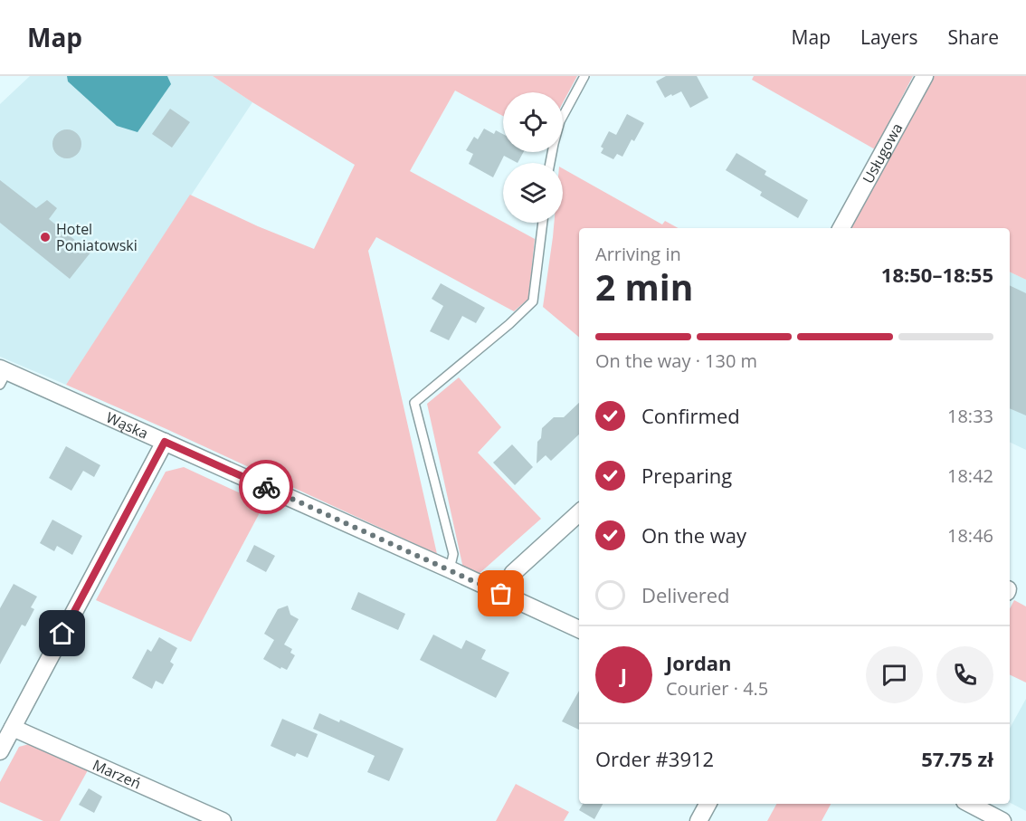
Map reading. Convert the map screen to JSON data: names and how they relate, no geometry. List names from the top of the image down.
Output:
{
  "streets": {
    "street": ["Usługowa", "Wąska", "Marzeń"]
  },
  "places": ["Hotel Poniatowski"],
  "page": {
    "header": "Map",
    "nav": ["Map", "Layers", "Share"],
    "heading": ["2 min", "Arriving in", "18:50–18:55"],
    "panel": [
      "Jordan",
      "Courier · 4.5",
      "Order #3912",
      "57.75 zł"
    ],
    "bar": "On the way · 130 m",
    "list": [
      ["Confirmed", "18:33"],
      ["Preparing", "18:42"],
      ["On the way", "18:46"],
      "Delivered"
    ],
    "round": "J"
  }
}
